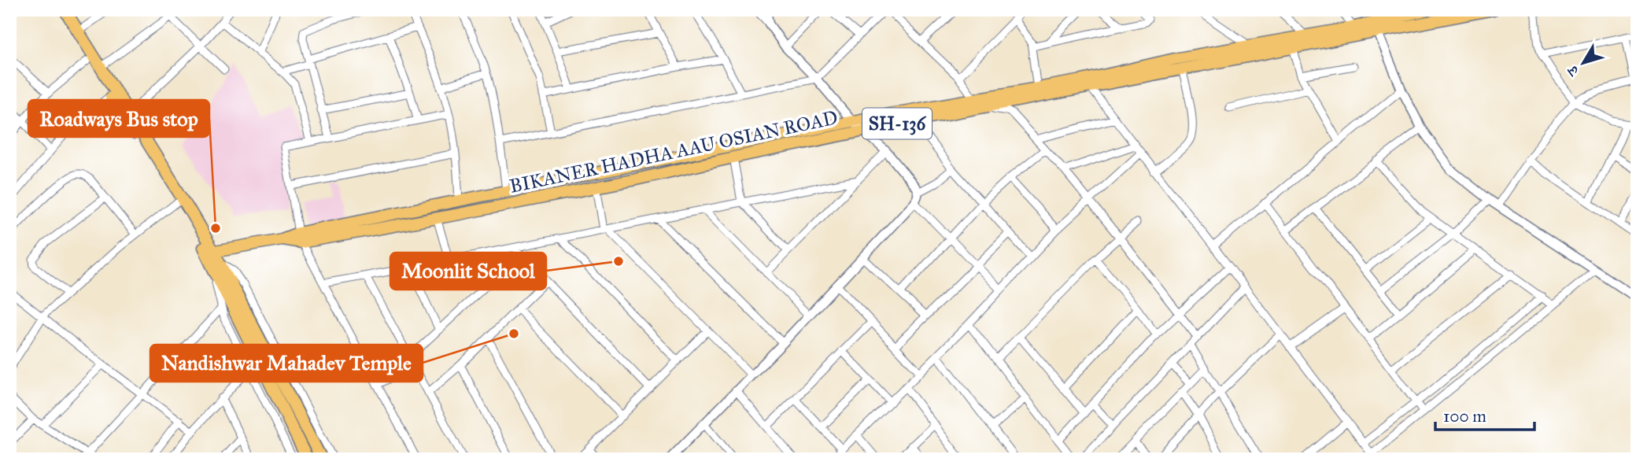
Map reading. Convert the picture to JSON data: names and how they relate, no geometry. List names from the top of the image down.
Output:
{
  "streets": {
    "main road": ["SH-136", "BIKANER HADHA AAU OSIAN ROAD"]
  },
  "places": ["Roadways Bus stop", "Moonlit School", "Nandishwar Mahadev Temple"],
  "scale_bar": "100 m",
  "north": "bottom left"
}
